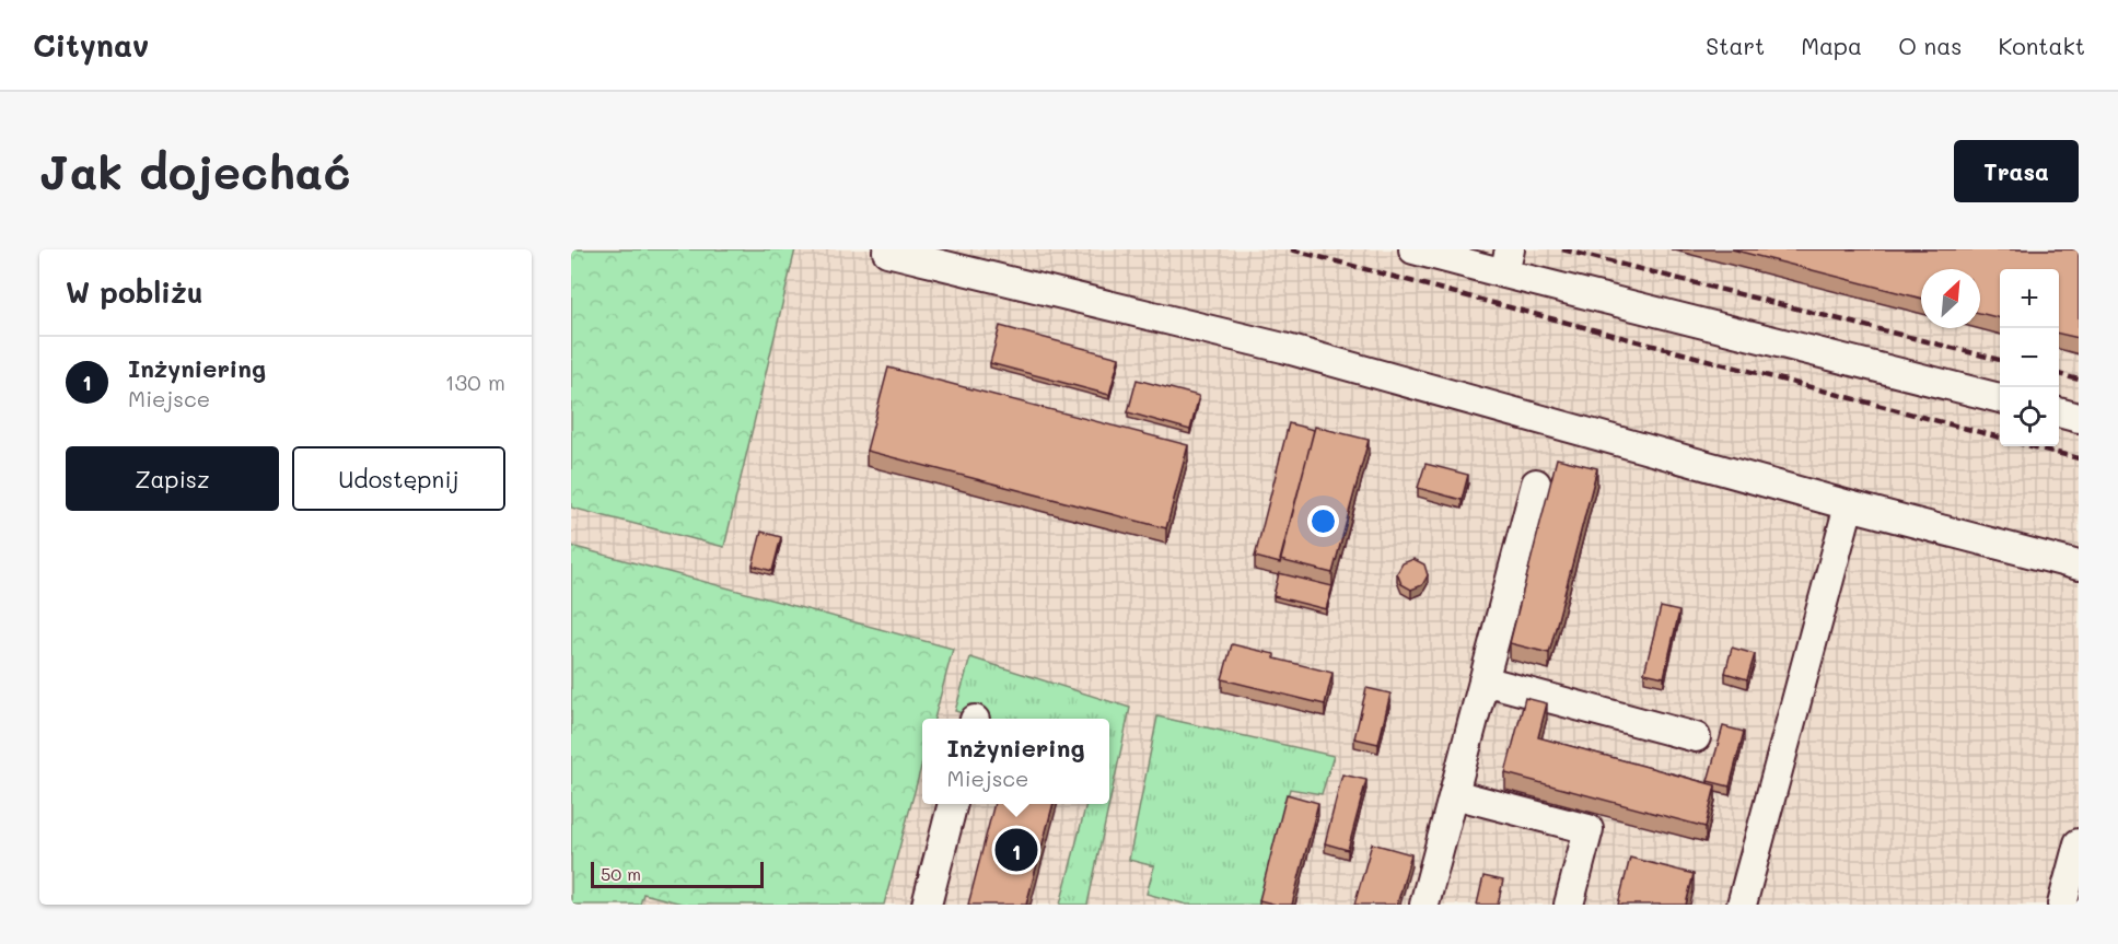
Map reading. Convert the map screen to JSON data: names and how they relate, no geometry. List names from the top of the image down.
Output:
{
  "scale_bar": "50 m",
  "north": "top right",
  "page": {
    "header": "Citynav",
    "nav": [
      "Start",
      "Mapa",
      "O nas",
      "Kontakt"
    ],
    "buttons": [
      "Trasa",
      ["Zapisz", "Udostępnij"]
    ],
    "title": "Jak dojechać",
    "heading": "W pobliżu",
    "map_buttons": ["+", "−"],
    "list": [
      {
        "mark": "1",
        "name": "Inżyniering",
        "note": "Miejsce",
        "value": "130 m"
      }
    ],
    "popup": ["Inżyniering", "Miejsce"],
    "pins": "1",
    "scale": "50 m"
  }
}
